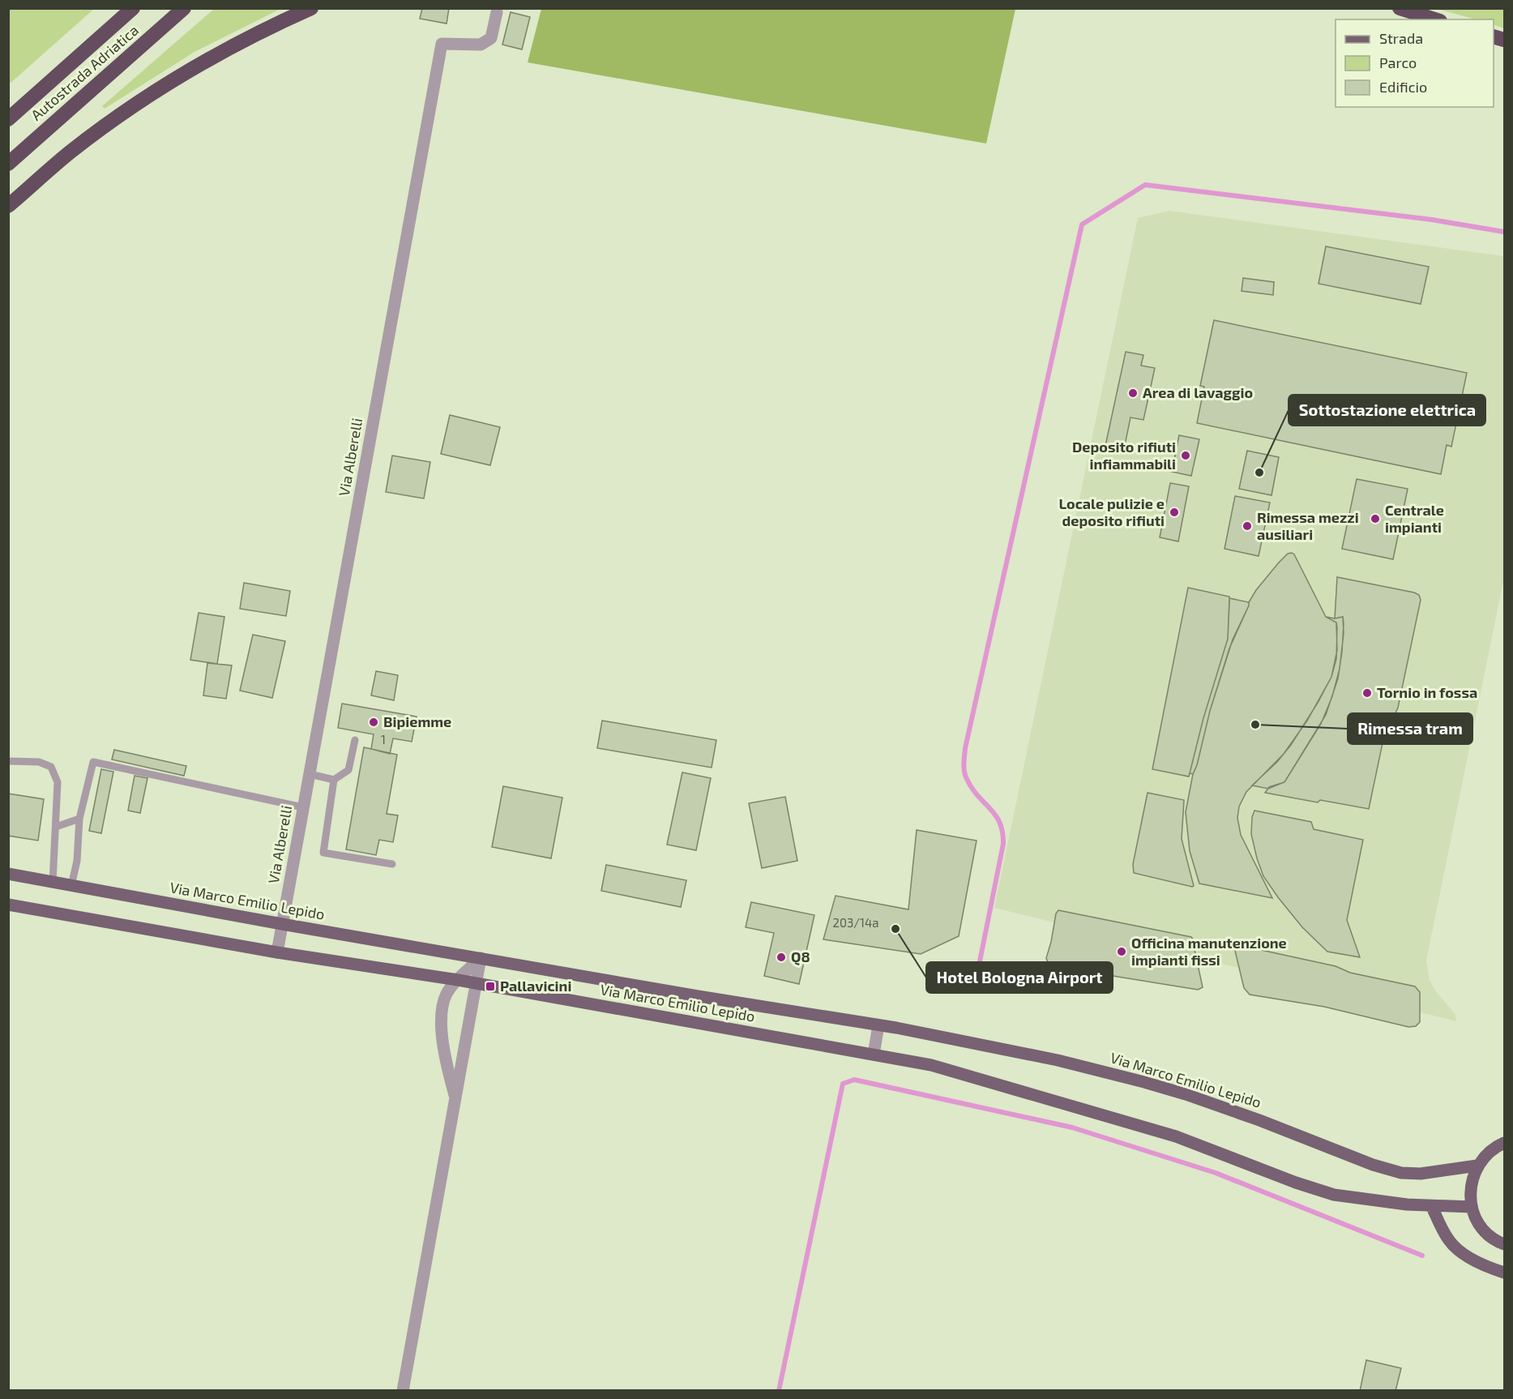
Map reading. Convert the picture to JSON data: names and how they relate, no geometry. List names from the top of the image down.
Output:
{
  "streets": {
    "highway": ["Autostrada Adriatica"],
    "main road": ["Via Marco Emilio Lepido"],
    "street": ["Via Alberelli"]
  },
  "crossings": [
    ["Via Alberelli", "Via Marco Emilio Lepido"]
  ],
  "places": {
    "other": [
      "Area di lavaggio",
      "Deposito rifiuti infiammabili",
      "Sottostazione elettrica",
      "Locale pulizie e deposito rifiuti",
      "Centrale impianti",
      "Rimessa mezzi ausiliari",
      "Tornio in fossa",
      "Bipiemme",
      "Rimessa tram",
      "Hotel Bologna Airport",
      "Officina manutenzione impianti fissi",
      "Q8"
    ],
    "transit": ["Pallavicini"]
  },
  "house_numbers": ["1", "203/14a"],
  "legend": ["Strada", "Parco", "Edificio"]
}
